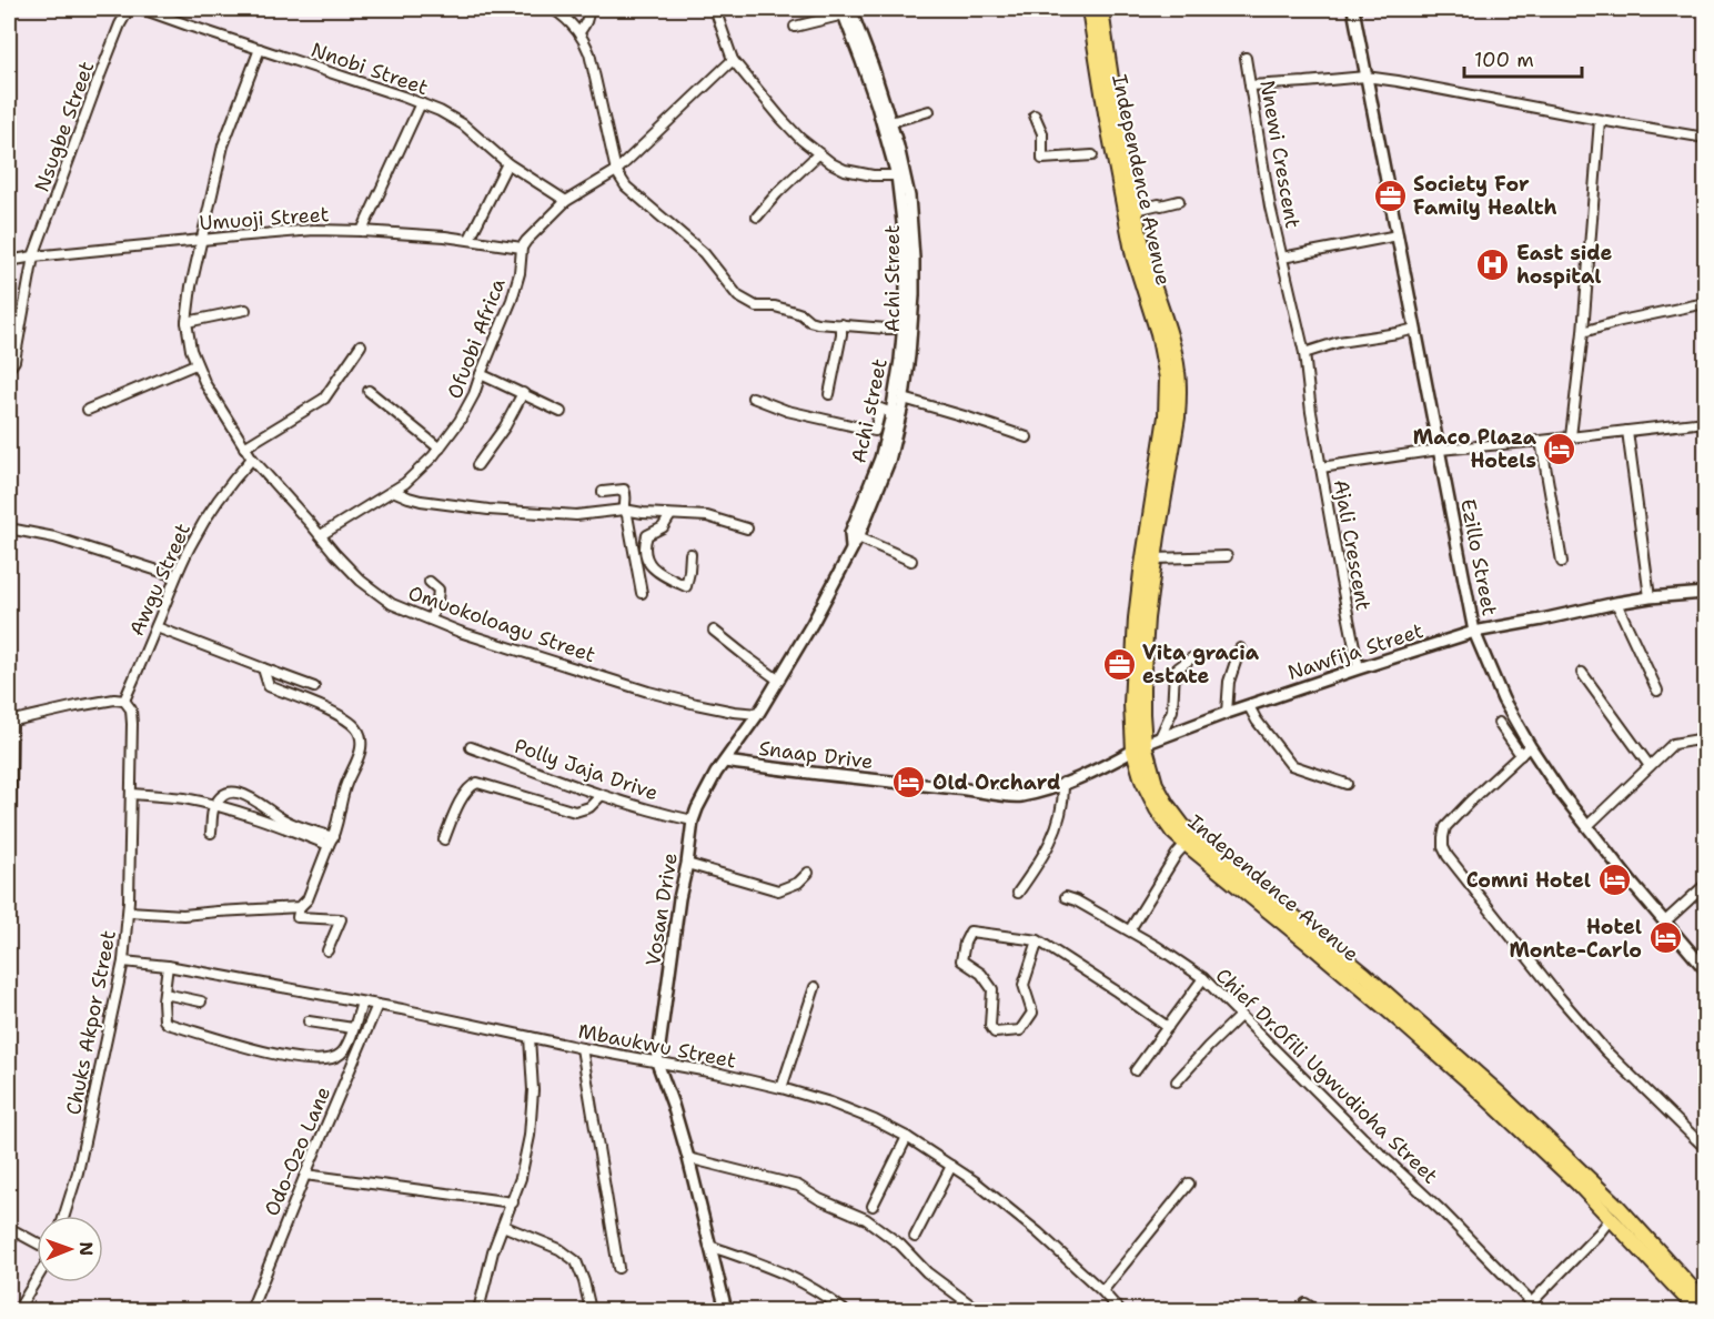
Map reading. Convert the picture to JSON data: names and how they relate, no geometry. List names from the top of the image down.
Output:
{
  "streets": {
    "main road": ["Independence Avenue"],
    "street": [
      "Nnobi Street",
      "Nsugbe Street",
      "Nnewi Crescent",
      "Umuoji Street",
      "Achi Street",
      "Ofuobi Africa",
      "Achi street",
      "Ajali Crescent",
      "Ezillo Street",
      "Awgu Street",
      "Omuokoloagu Street",
      "Nawfija Street",
      "Snaap Drive",
      "Polly Jaja Drive",
      "Vosan Drive",
      "Chuks Akpor Street",
      "Mbaukwu Street",
      "Chief Dr.Ofili Ugwudioha Street",
      "Odo-Ozo Lane"
    ]
  },
  "crossings": [
    ["Nsugbe Street", "Umuoji Street"],
    ["Nnewi Crescent", "Ajali Crescent"],
    ["Nnewi Crescent", "Ezillo Street"],
    ["Independence Avenue", "Nawfija Street"],
    ["Independence Avenue", "Snaap Drive"],
    ["Umuoji Street", "Ofuobi Africa"],
    ["Achi Street", "Achi street"],
    ["Achi Street", "Vosan Drive"],
    ["Ofuobi Africa", "Omuokoloagu Street"],
    ["Achi street", "Vosan Drive"],
    ["Ajali Crescent", "Nawfija Street"],
    ["Ezillo Street", "Nawfija Street"],
    ["Awgu Street", "Omuokoloagu Street"],
    ["Awgu Street", "Chuks Akpor Street"],
    ["Omuokoloagu Street", "Vosan Drive"],
    ["Nawfija Street", "Snaap Drive"],
    ["Snaap Drive", "Vosan Drive"],
    ["Polly Jaja Drive", "Vosan Drive"],
    ["Vosan Drive", "Mbaukwu Street"],
    ["Chuks Akpor Street", "Mbaukwu Street"],
    ["Mbaukwu Street", "Odo-Ozo Lane"]
  ],
  "places": {
    "office": ["Society For Family Health", "Vita gracia estate"],
    "hospital": ["East side hospital"],
    "hotel": [
      "Maco Plaza Hotels",
      "Old Orchard",
      "Comni Hotel",
      "Hotel Monte-Carlo"
    ]
  },
  "scale_bar": "100 m",
  "north": "right"
}
